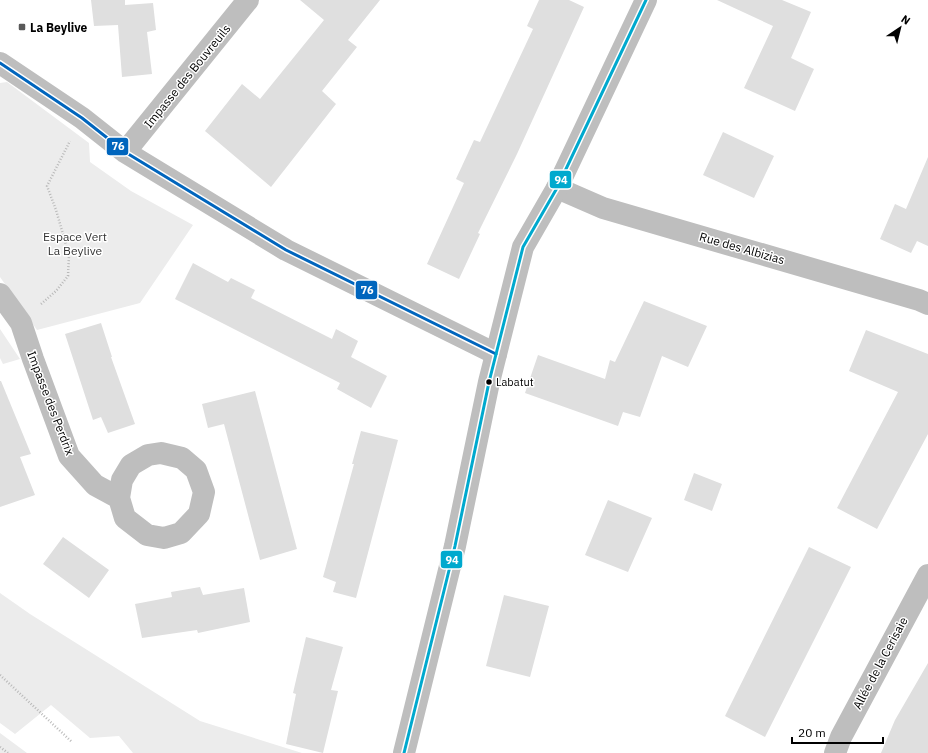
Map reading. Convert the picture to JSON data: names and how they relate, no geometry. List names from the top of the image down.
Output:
{
  "streets": {
    "street": [
      "Impasse des Bouvreuils",
      "Rue des Albizias",
      "Impasse des Perdrix",
      "Allée de la Cerisaie"
    ]
  },
  "parks": ["Espace Vert La Beylive"],
  "places": {
    "transit": ["La Beylive"],
    "other": ["Labatut"]
  },
  "lines": ["transit line 94", "transit line 76"],
  "scale_bar": "20 m",
  "north": "top right"
}
